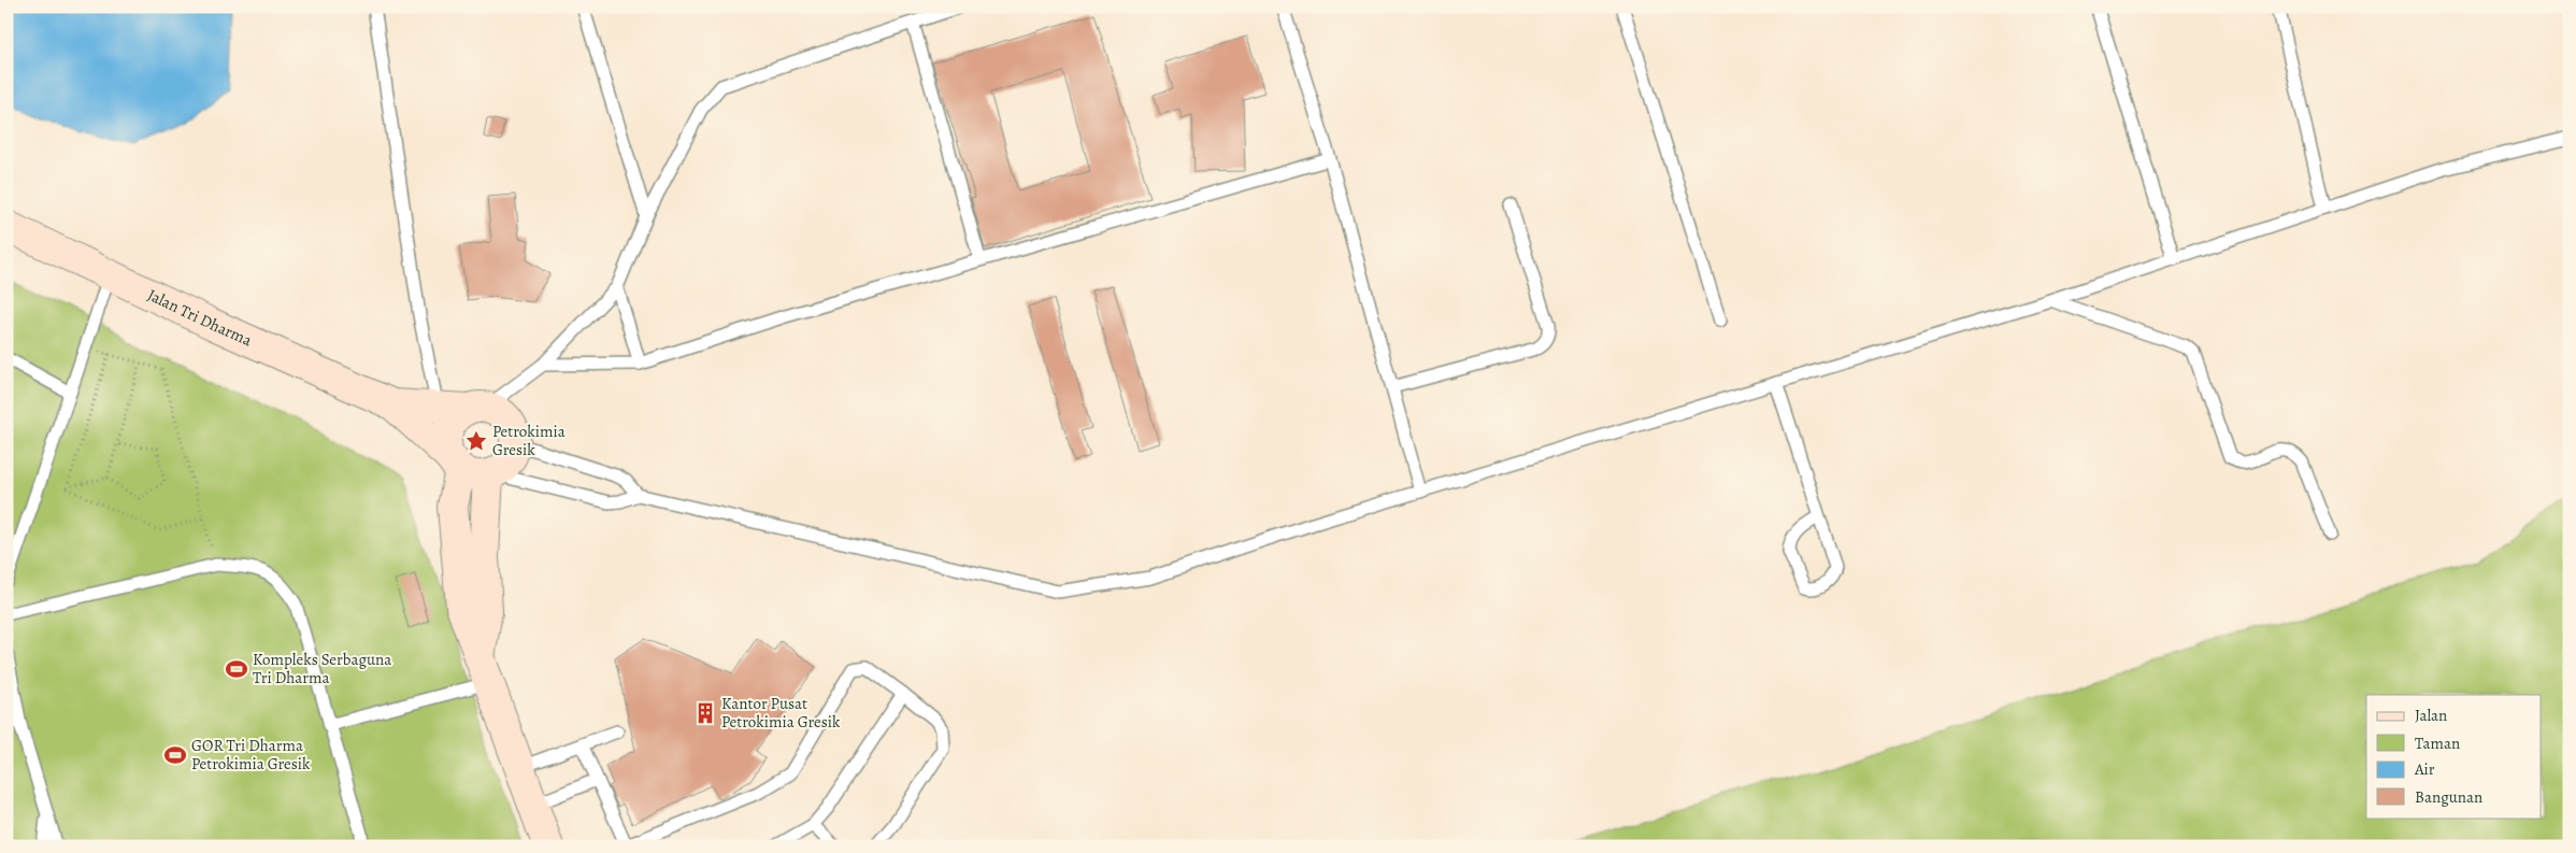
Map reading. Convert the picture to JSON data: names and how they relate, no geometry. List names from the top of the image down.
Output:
{
  "streets": {
    "main road": ["Jalan Tri Dharma"]
  },
  "places": {
    "place": ["Petrokimia Gresik"],
    "sports": ["Kompleks Serbaguna Tri Dharma", "GOR Tri Dharma Petrokimia Gresik"],
    "building": ["Kantor Pusat Petrokimia Gresik"]
  },
  "legend": [
    "Jalan",
    "Taman",
    "Air",
    "Bangunan"
  ]
}
